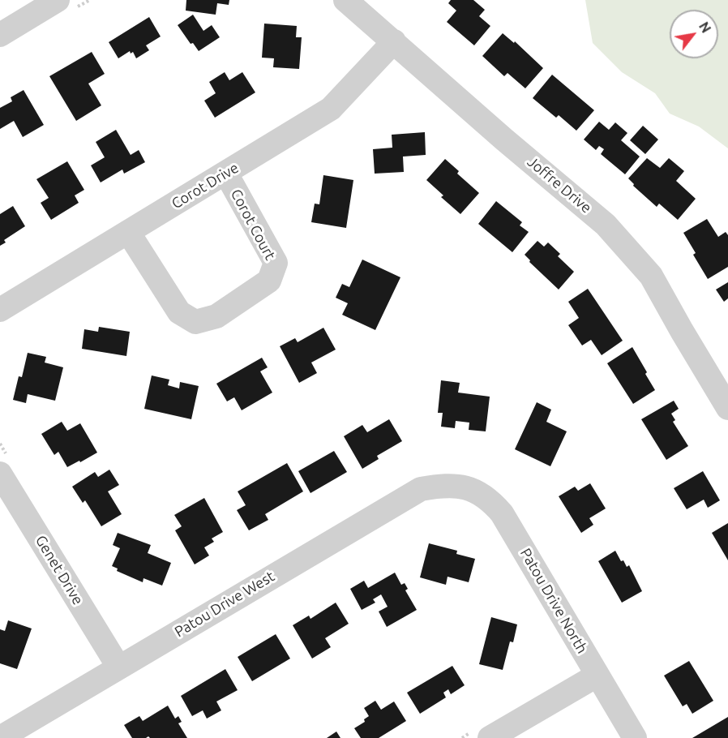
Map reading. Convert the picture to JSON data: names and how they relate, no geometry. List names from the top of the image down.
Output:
{
  "streets": {
    "street": [
      "Joffre Drive",
      "Corot Drive",
      "Corot Court",
      "Genet Drive",
      "Patou Drive North",
      "Patou Drive West"
    ]
  },
  "crossings": [
    ["Joffre Drive", "Corot Drive"],
    ["Corot Drive", "Corot Court"],
    ["Genet Drive", "Patou Drive West"],
    ["Patou Drive North", "Patou Drive West"]
  ],
  "north": "top right"
}
